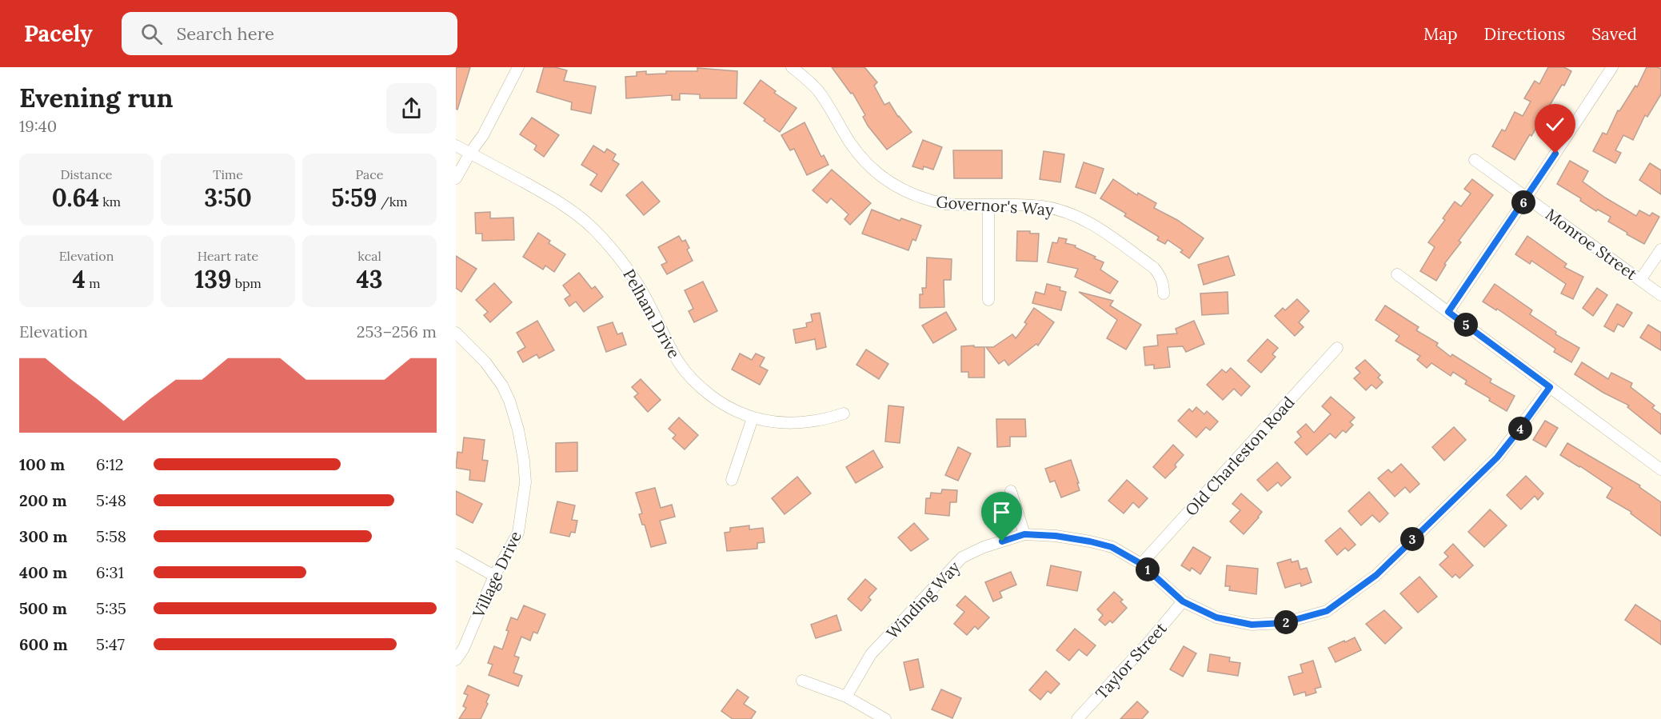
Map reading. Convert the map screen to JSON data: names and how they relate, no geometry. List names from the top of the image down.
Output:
{
  "streets": {
    "street": [
      "Governor's Way",
      "Monroe Street",
      "Pelham Drive",
      "Old Charleston Road",
      "Village Drive",
      "Winding Way",
      "Taylor Street"
    ]
  },
  "crossings": [
    ["Old Charleston Road", "Winding Way"],
    ["Winding Way", "Taylor Street"]
  ],
  "page": {
    "header": "Pacely",
    "search": "Search here",
    "nav": ["Map", "Directions", "Saved"],
    "heading": ["Evening run", "19:40"],
    "stats": [
      ["Distance", "0.64 km"],
      ["Time", "3:50"],
      ["Pace", "5:59 /km"],
      ["Elevation", "4 m"],
      ["Heart rate", "139 bpm"],
      ["kcal", "43"]
    ],
    "pins": [
      "6",
      "5",
      "4",
      "3",
      "1",
      "2"
    ],
    "chart": ["Elevation", "253–256 m"],
    "list": [
      {
        "name": "100 m",
        "note": "6:12"
      },
      {
        "name": "200 m",
        "note": "5:48"
      },
      {
        "name": "300 m",
        "note": "5:58"
      },
      {
        "name": "400 m",
        "note": "6:31"
      },
      {
        "name": "500 m",
        "note": "5:35"
      },
      {
        "name": "600 m",
        "note": "5:47"
      }
    ]
  }
}
